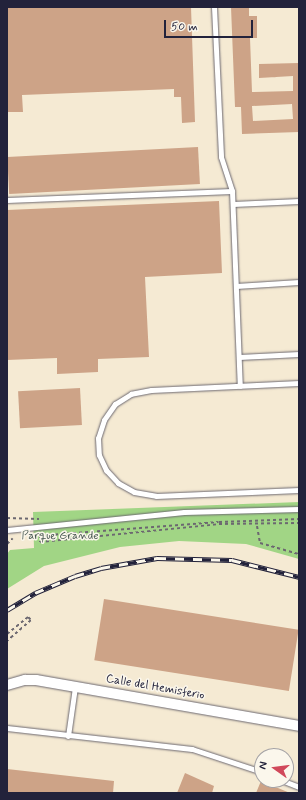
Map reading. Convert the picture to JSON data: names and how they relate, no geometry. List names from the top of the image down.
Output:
{
  "streets": {
    "street": ["Calle del Hemisferio"]
  },
  "parks": ["Parque Grande"],
  "scale_bar": "50 m",
  "north": "left"
}
